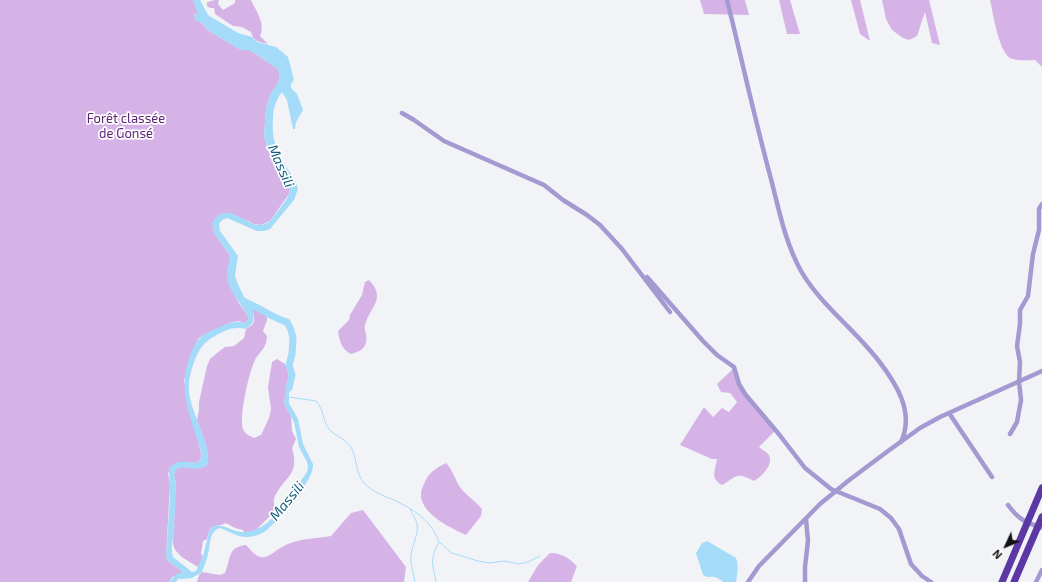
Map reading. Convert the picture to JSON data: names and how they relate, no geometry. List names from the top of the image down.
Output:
{
  "water": ["Massili"],
  "parks": ["Forêt classée de Gonsé"],
  "north": "bottom left"
}
